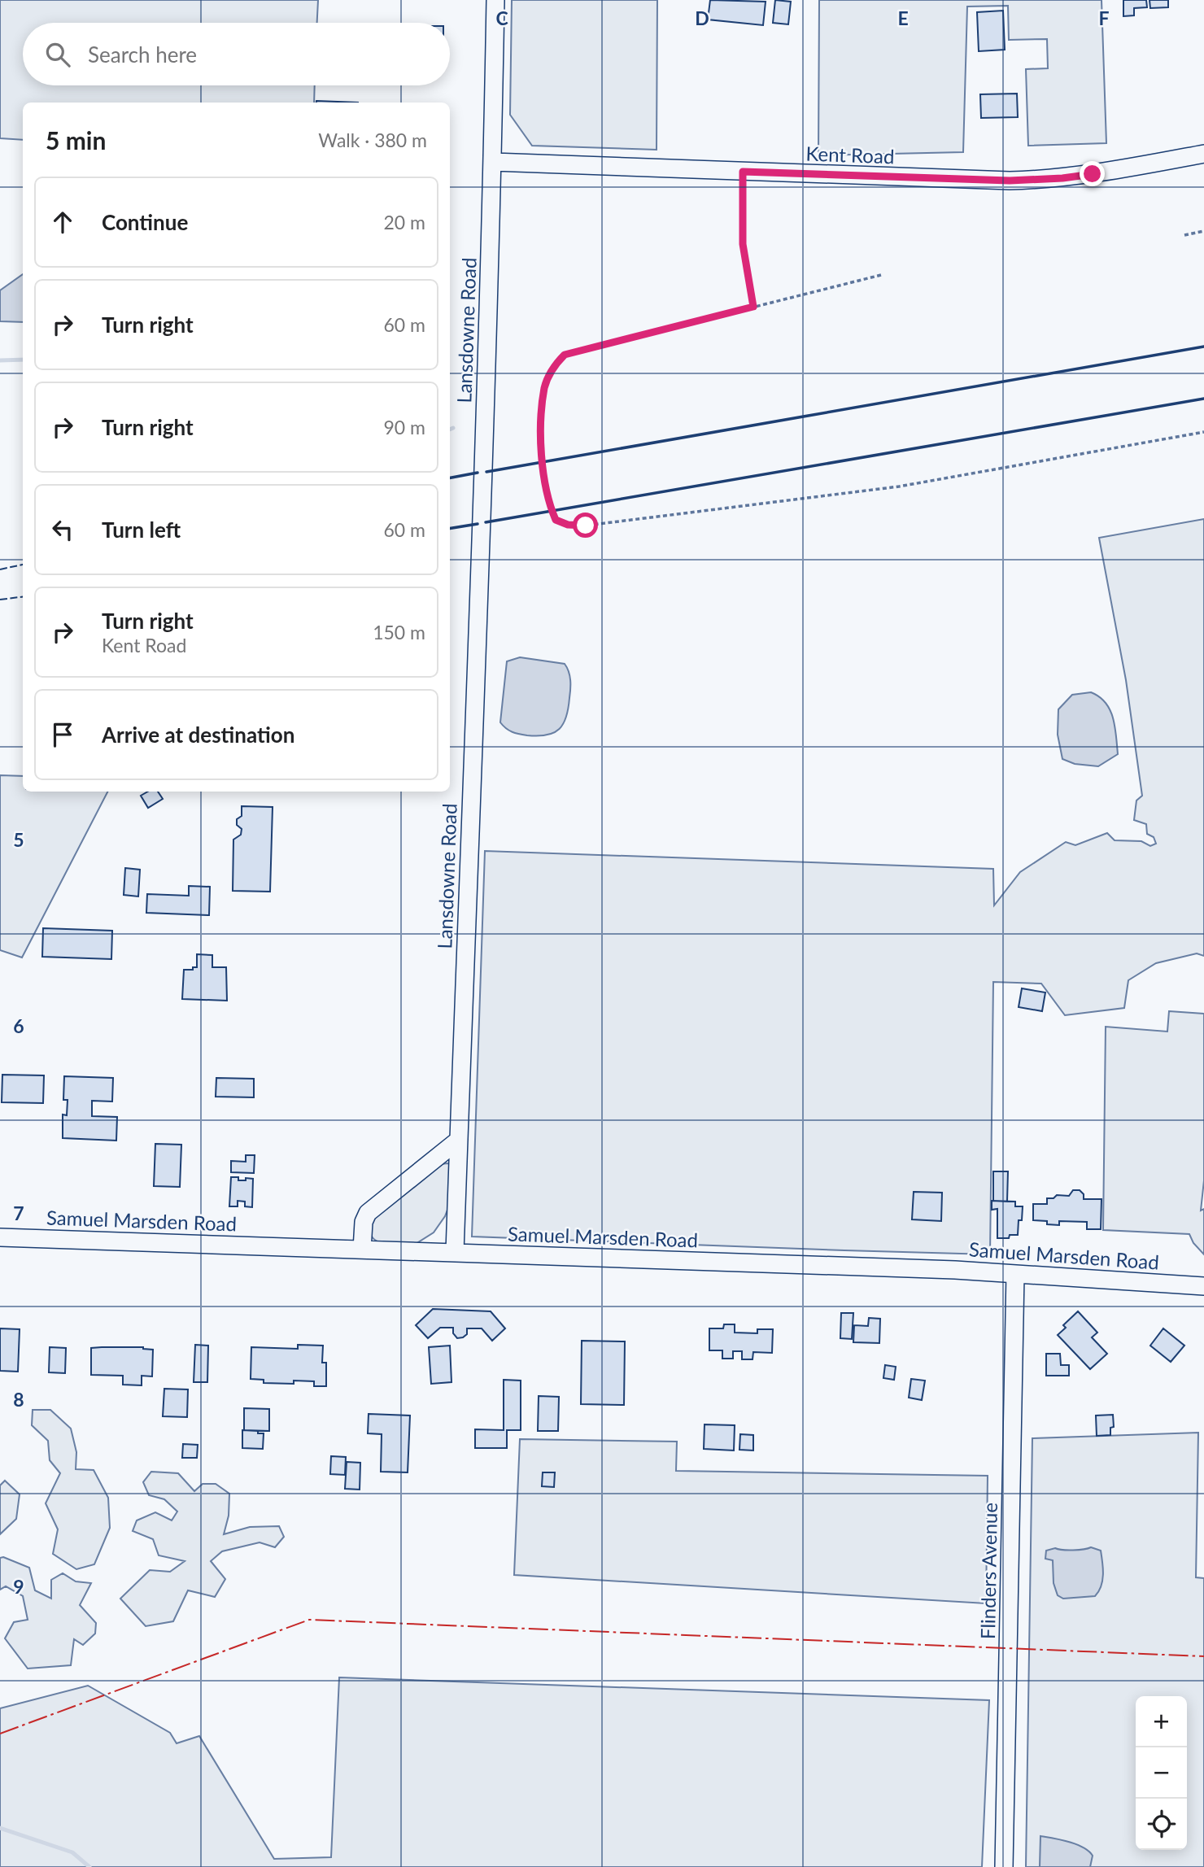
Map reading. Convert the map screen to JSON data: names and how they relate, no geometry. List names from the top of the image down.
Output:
{
  "streets": {
    "street": [
      "Kent Road",
      "Lansdowne Road",
      "Samuel Marsden Road",
      "Flinders Avenue"
    ]
  },
  "crossings": [
    ["Kent Road", "Lansdowne Road"],
    ["Lansdowne Road", "Samuel Marsden Road"],
    ["Samuel Marsden Road", "Flinders Avenue"]
  ],
  "page": {
    "search": "Search here",
    "heading": ["5 min", "Walk · 380 m"],
    "list": [
      ["Continue", "20 m"],
      ["Turn right", "60 m"],
      ["Turn right", "90 m"],
      ["Turn left", "60 m"],
      ["Turn right", "Kent Road", "150 m"],
      "Arrive at destination"
    ],
    "map_buttons": ["+", "−"]
  },
  "grid": {
    "columns": [
      "C",
      "D",
      "E",
      "F"
    ],
    "rows": [
      "5",
      "6",
      "7",
      "8",
      "9"
    ]
  }
}
